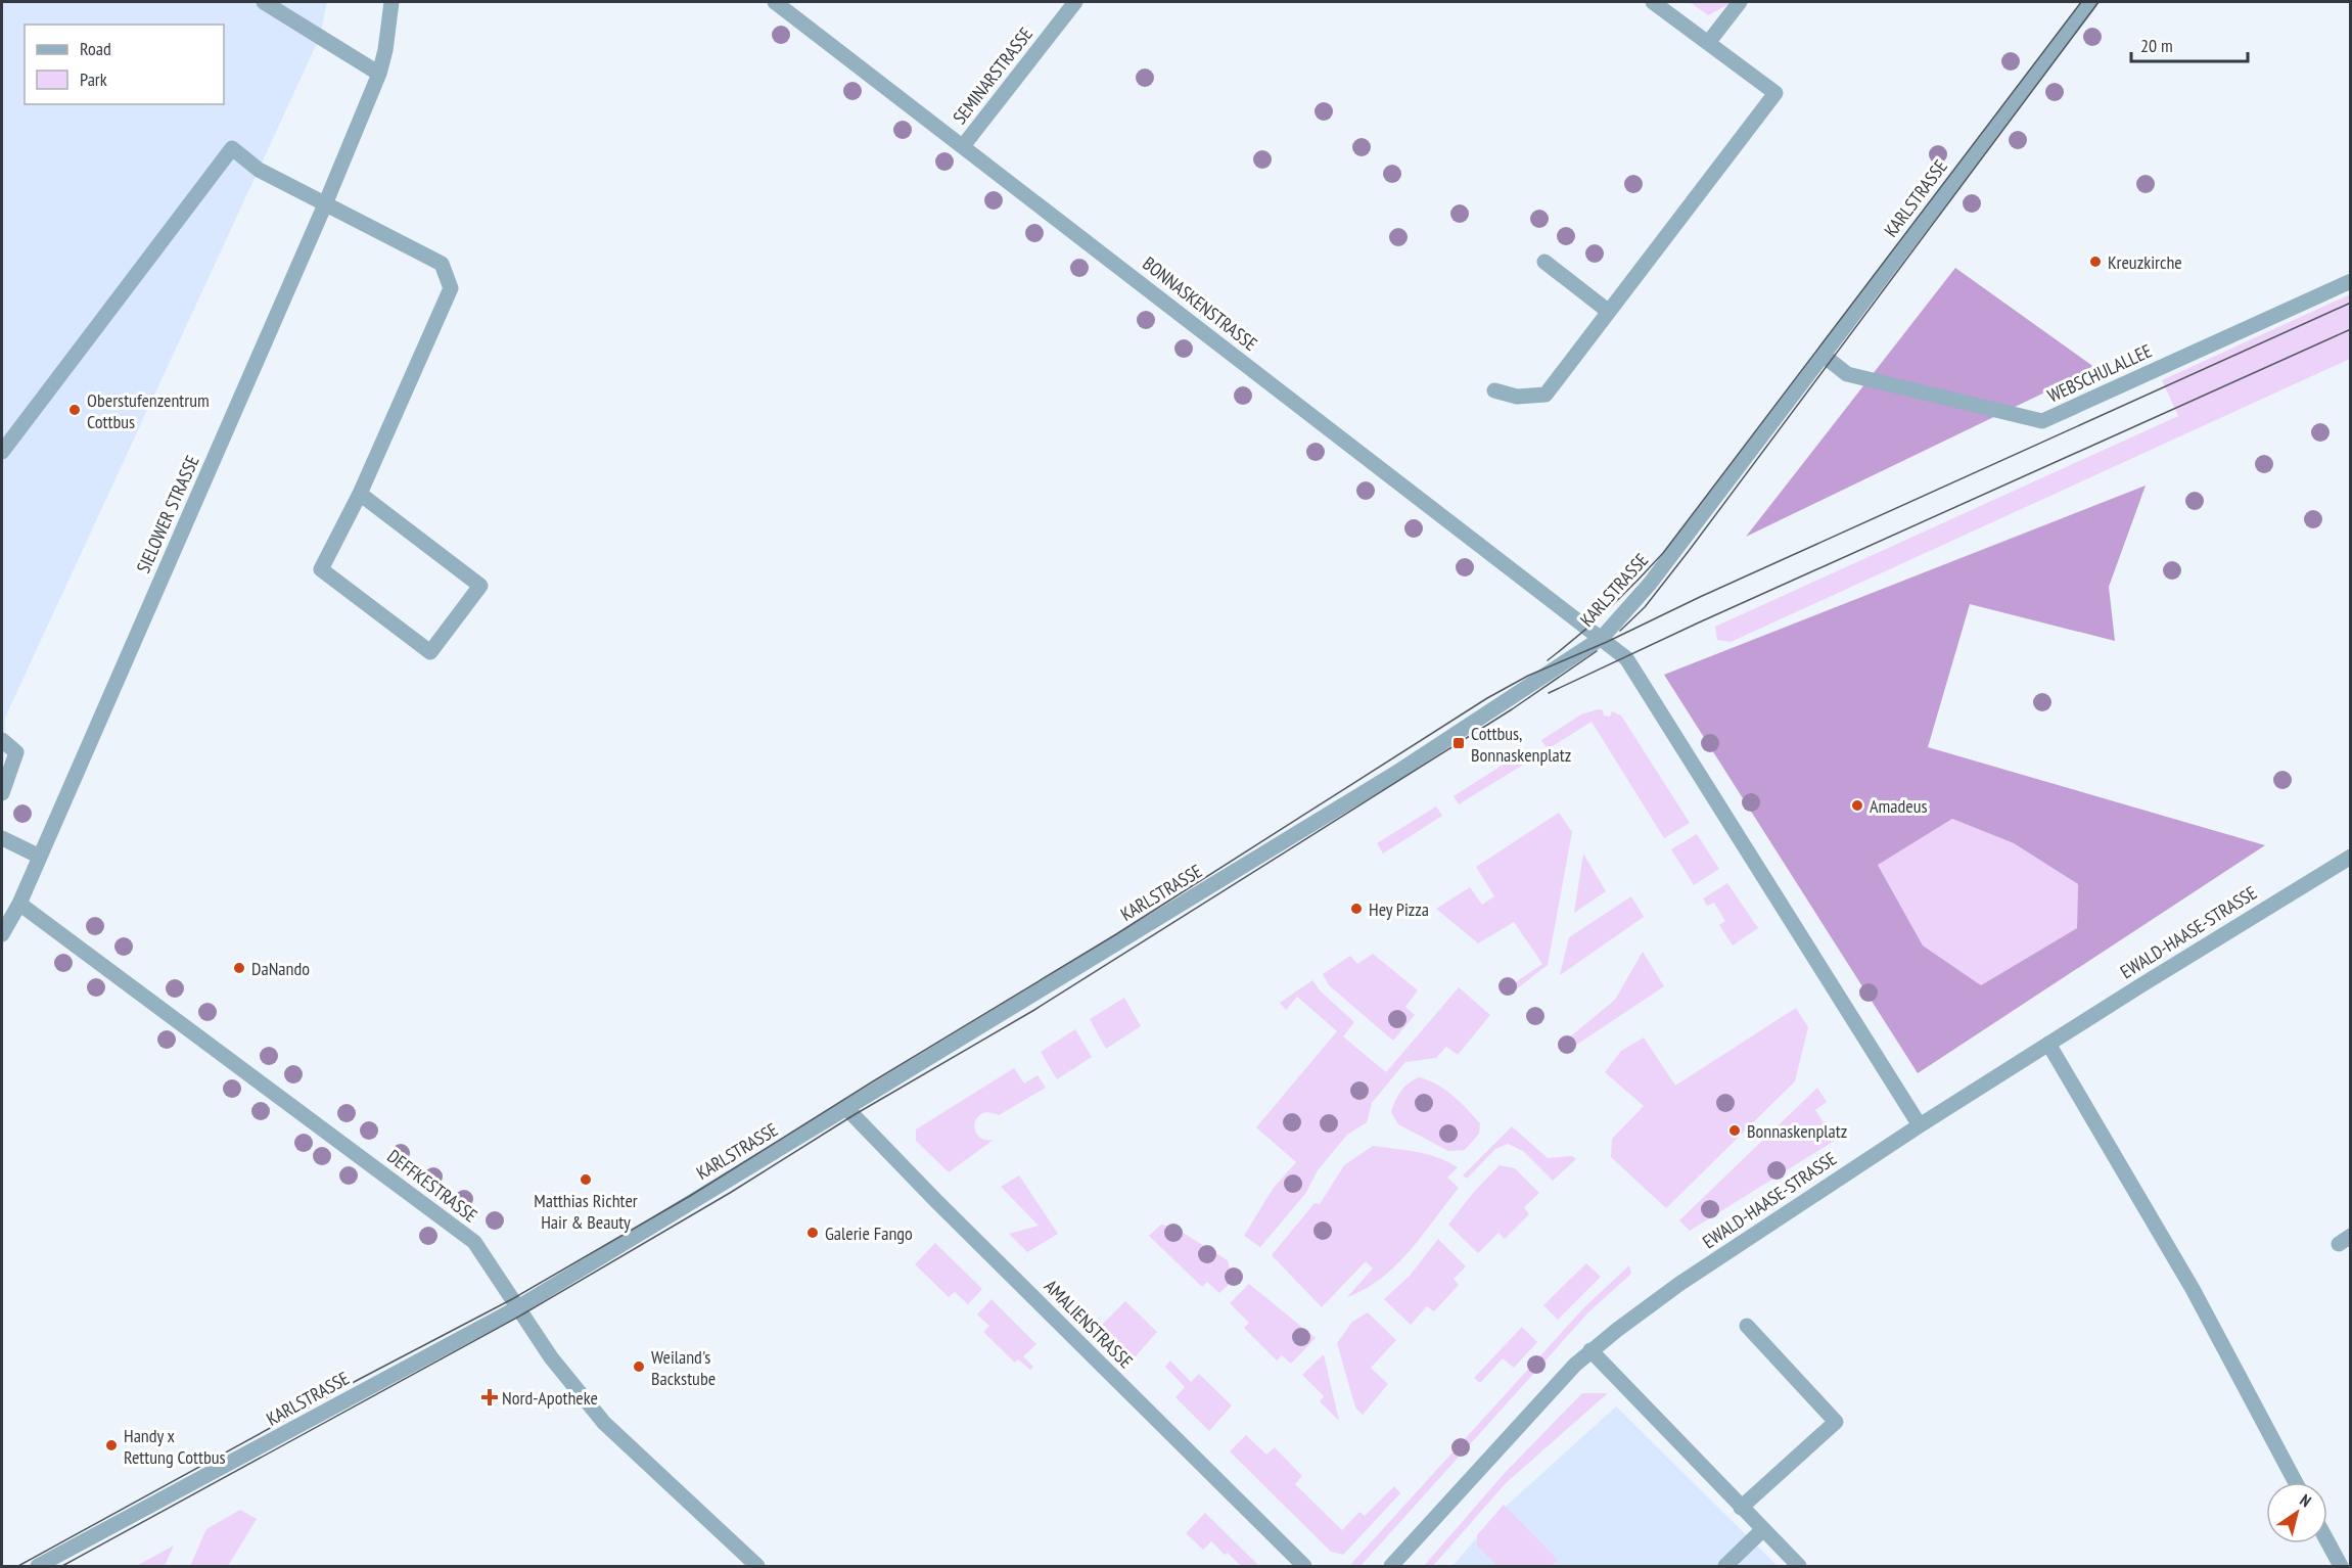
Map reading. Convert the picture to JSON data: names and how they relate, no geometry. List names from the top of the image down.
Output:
{
  "streets": {
    "street": [
      "SEMINARSTRASSE",
      "KARLSTRASSE",
      "BONNASKENSTRASSE",
      "WEBSCHULALLEE",
      "SIELOWER STRASSE",
      "EWALD-HAASE-STRASSE",
      "DEFFKESTRASSE",
      "AMALIENSTRASSE"
    ]
  },
  "crossings": [
    ["SEMINARSTRASSE", "BONNASKENSTRASSE"],
    ["KARLSTRASSE", "BONNASKENSTRASSE"],
    ["KARLSTRASSE", "WEBSCHULALLEE"],
    ["KARLSTRASSE", "DEFFKESTRASSE"],
    ["KARLSTRASSE", "AMALIENSTRASSE"],
    ["SIELOWER STRASSE", "DEFFKESTRASSE"]
  ],
  "places": {
    "other": [
      "Kreuzkirche",
      "Oberstufenzentrum Cottbus",
      "Amadeus",
      "Hey Pizza",
      "DaNando",
      "Bonnaskenplatz",
      "Matthias Richter Hair & Beauty",
      "Galerie Fango",
      "Weiland's Backstube",
      "Handy x Rettung Cottbus"
    ],
    "transit": ["Cottbus, Bonnaskenplatz"],
    "health": ["Nord-Apotheke"]
  },
  "legend": ["Road", "Park"],
  "scale_bar": "20 m",
  "north": "top right"
}
